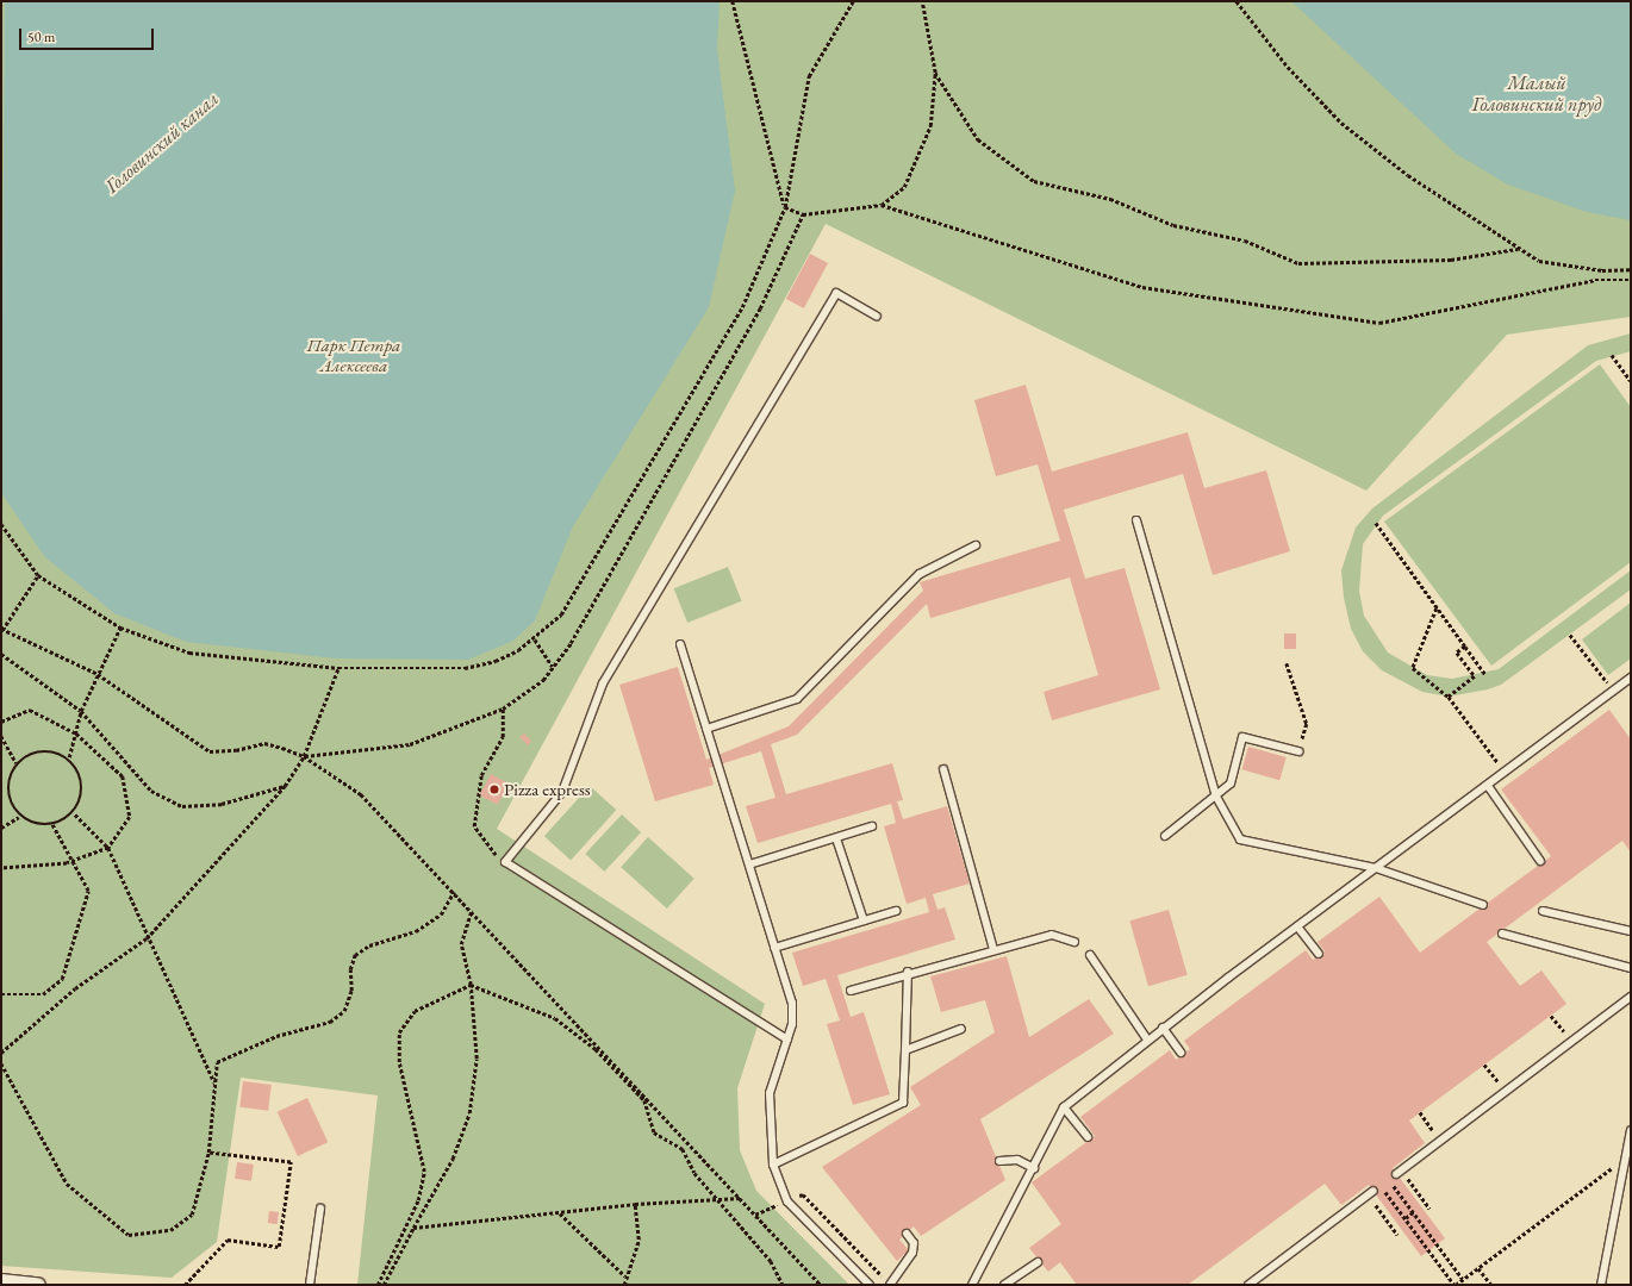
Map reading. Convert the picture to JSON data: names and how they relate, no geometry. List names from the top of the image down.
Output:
{
  "water": ["Малый Головинский пруд", "Головинский канал"],
  "parks": ["Парк Петра Алексеева"],
  "places": ["Pizza express"],
  "scale_bar": "50 m"
}
